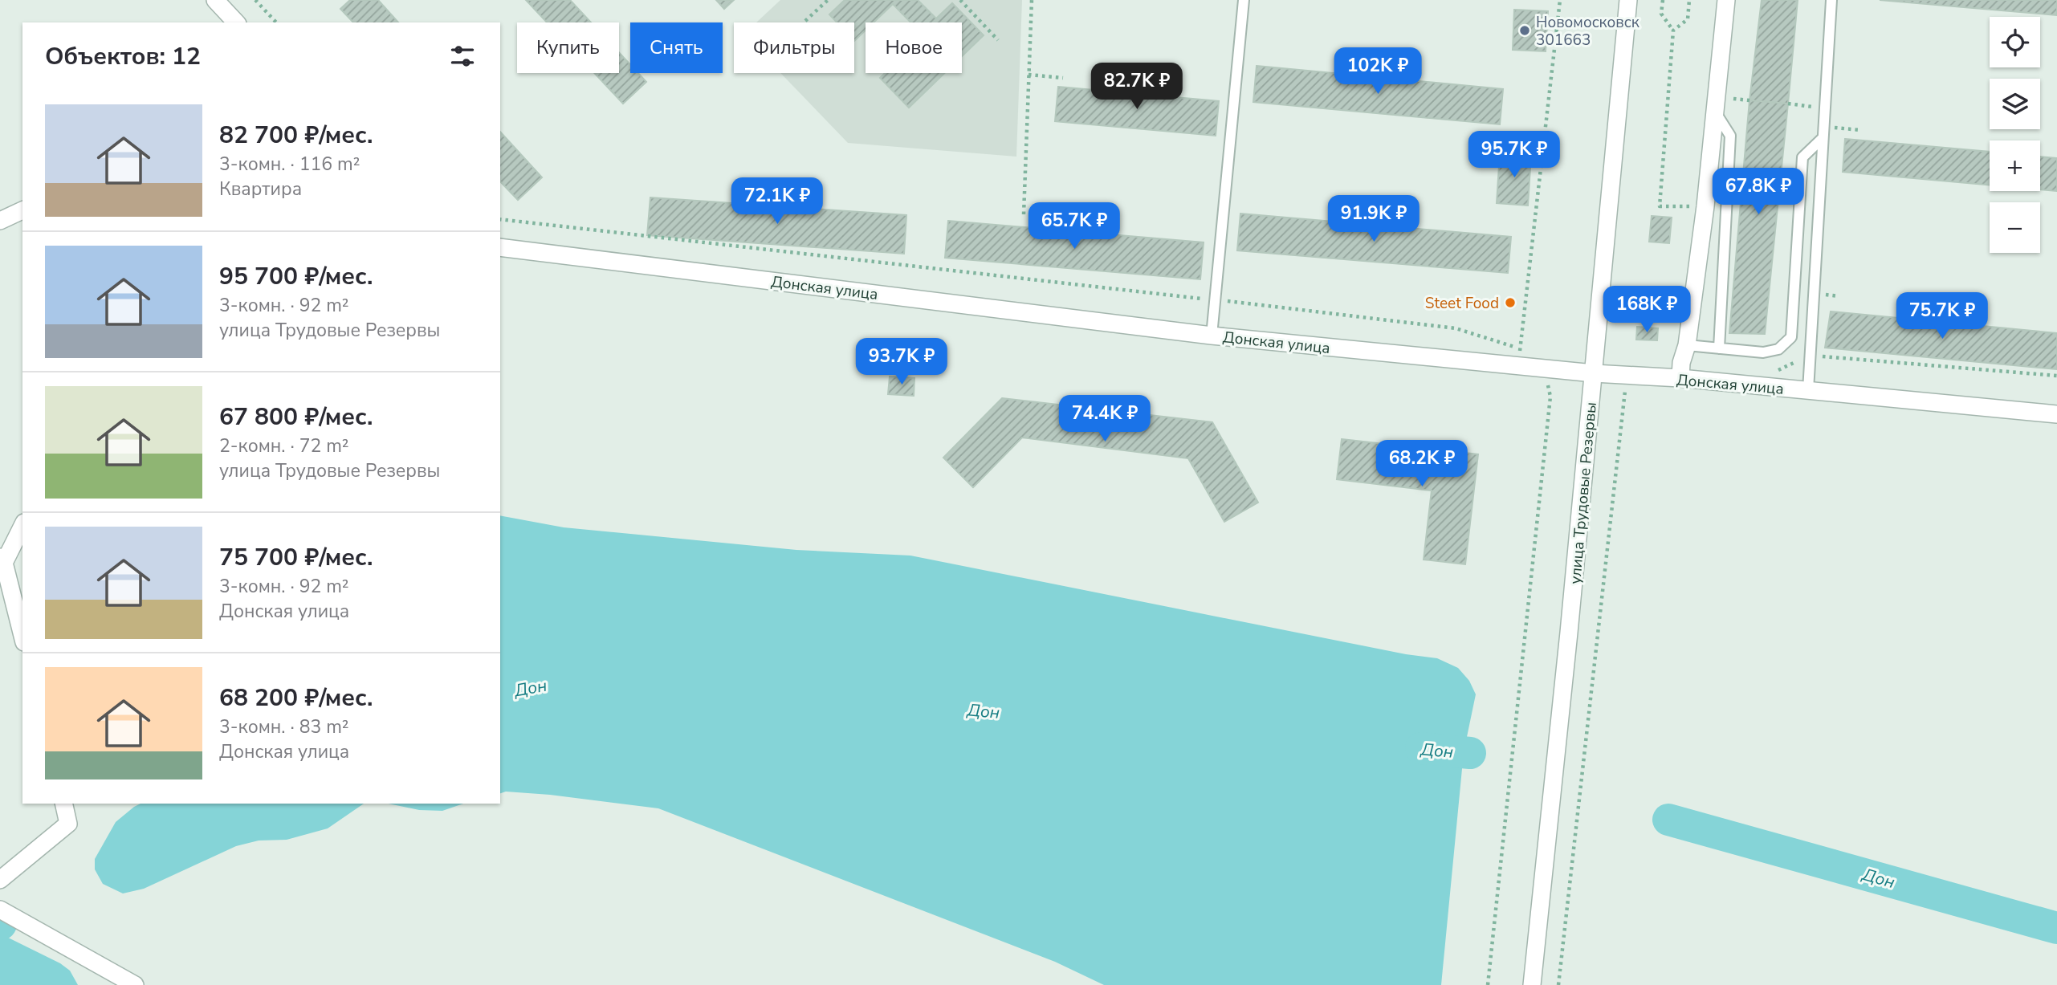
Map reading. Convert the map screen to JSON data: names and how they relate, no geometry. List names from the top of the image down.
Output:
{
  "streets": {
    "street": ["Донская улица", "улица Трудовые Резервы"]
  },
  "crossings": [
    ["Донская улица", "улица Трудовые Резервы"]
  ],
  "water": ["Дон"],
  "places": ["Новомосковск 301663", "Steet Food"],
  "page": {
    "map_buttons": ["+", "−"],
    "chip": [
      "Купить",
      "Снять",
      "Фильтры",
      "Новое"
    ],
    "heading": "Объектов: 12",
    "price": [
      "102K ₽",
      "82.7K ₽",
      "95.7K ₽",
      "67.8K ₽",
      "72.1K ₽",
      "91.9K ₽",
      "65.7K ₽",
      "168K ₽",
      "75.7K ₽",
      "93.7K ₽",
      "74.4K ₽",
      "68.2K ₽"
    ],
    "list": [
      {
        "name": "82 700 ₽/мес.",
        "note": "3-комн. · 116 m² · Квартира"
      },
      {
        "name": "95 700 ₽/мес.",
        "note": "3-комн. · 92 m² · улица Трудовые Резервы"
      },
      {
        "name": "67 800 ₽/мес.",
        "note": "2-комн. · 72 m² · улица Трудовые Резервы"
      },
      {
        "name": "75 700 ₽/мес.",
        "note": "3-комн. · 92 m² · Донская улица"
      },
      {
        "name": "68 200 ₽/мес.",
        "note": "3-комн. · 83 m² · Донская улица"
      }
    ]
  }
}
